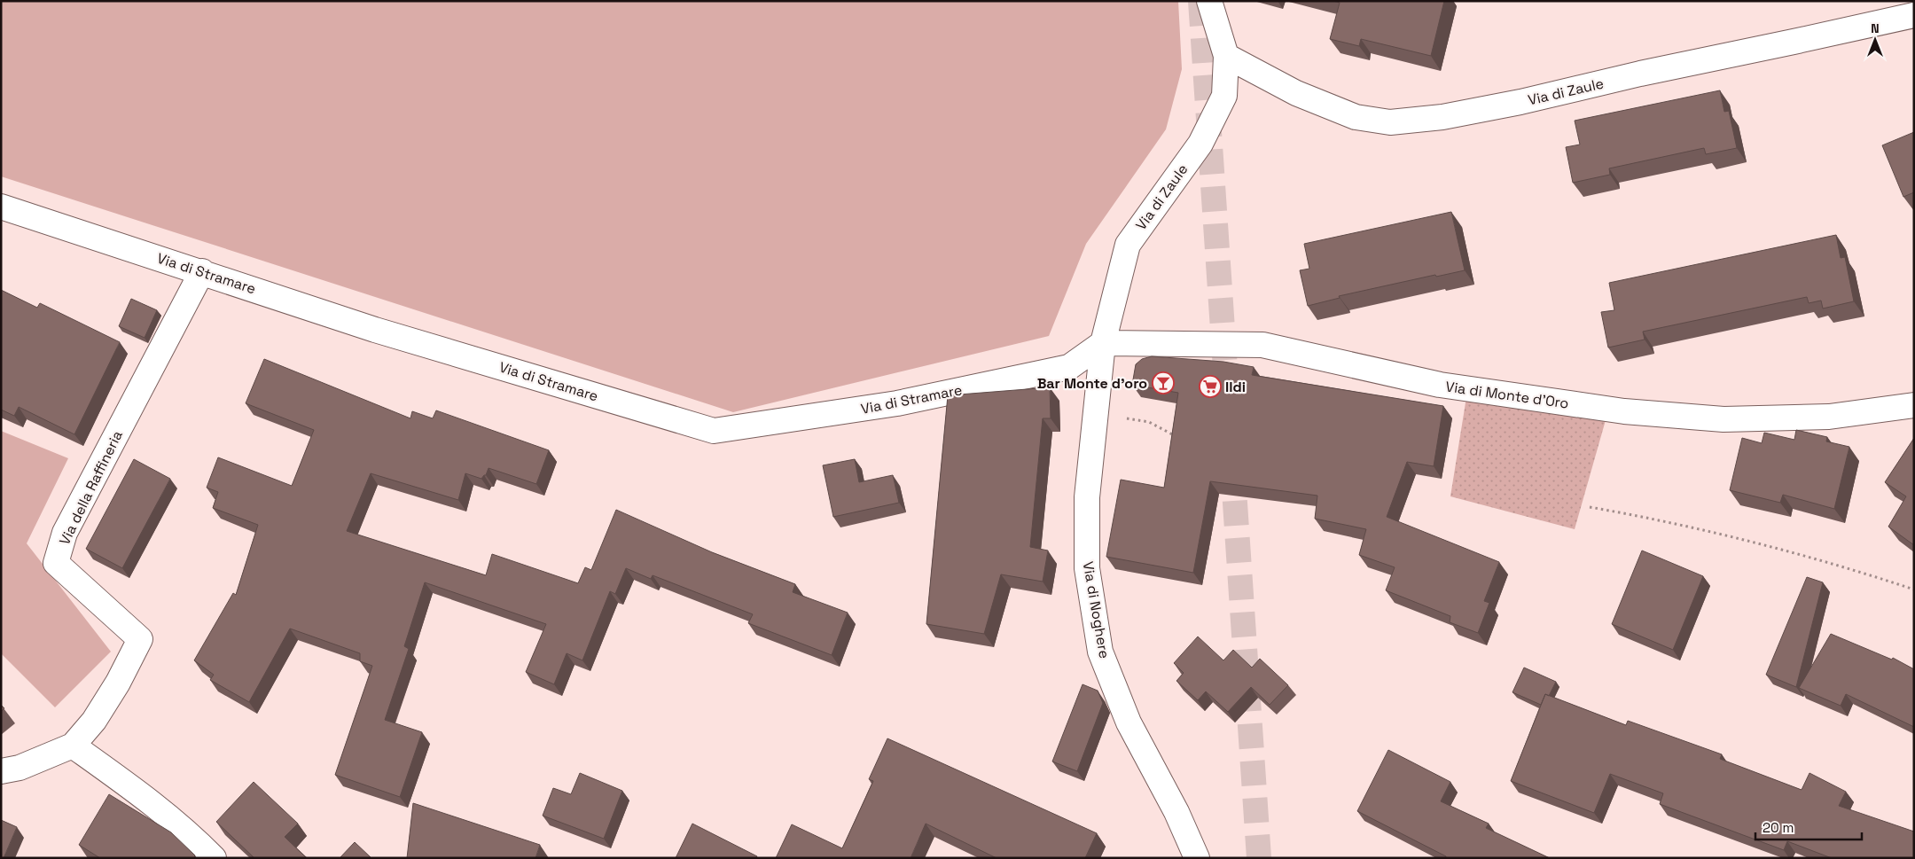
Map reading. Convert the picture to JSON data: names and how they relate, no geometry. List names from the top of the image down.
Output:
{
  "streets": {
    "street": [
      "Via di Zaule",
      "Via di Stramare",
      "Via di Monte d'Oro",
      "Via della Raffineria",
      "Via di Noghere"
    ]
  },
  "crossings": [
    ["Via di Zaule", "Via di Stramare"],
    ["Via di Zaule", "Via di Monte d'Oro"],
    ["Via di Zaule", "Via di Noghere"],
    ["Via di Stramare", "Via di Monte d'Oro"],
    ["Via di Stramare", "Via della Raffineria"],
    ["Via di Stramare", "Via di Noghere"],
    ["Via di Monte d'Oro", "Via di Noghere"]
  ],
  "places": {
    "bar": ["Bar Monte d'oro"],
    "supermarket": ["Ildi"]
  },
  "scale_bar": "20 m",
  "north": "top"
}
